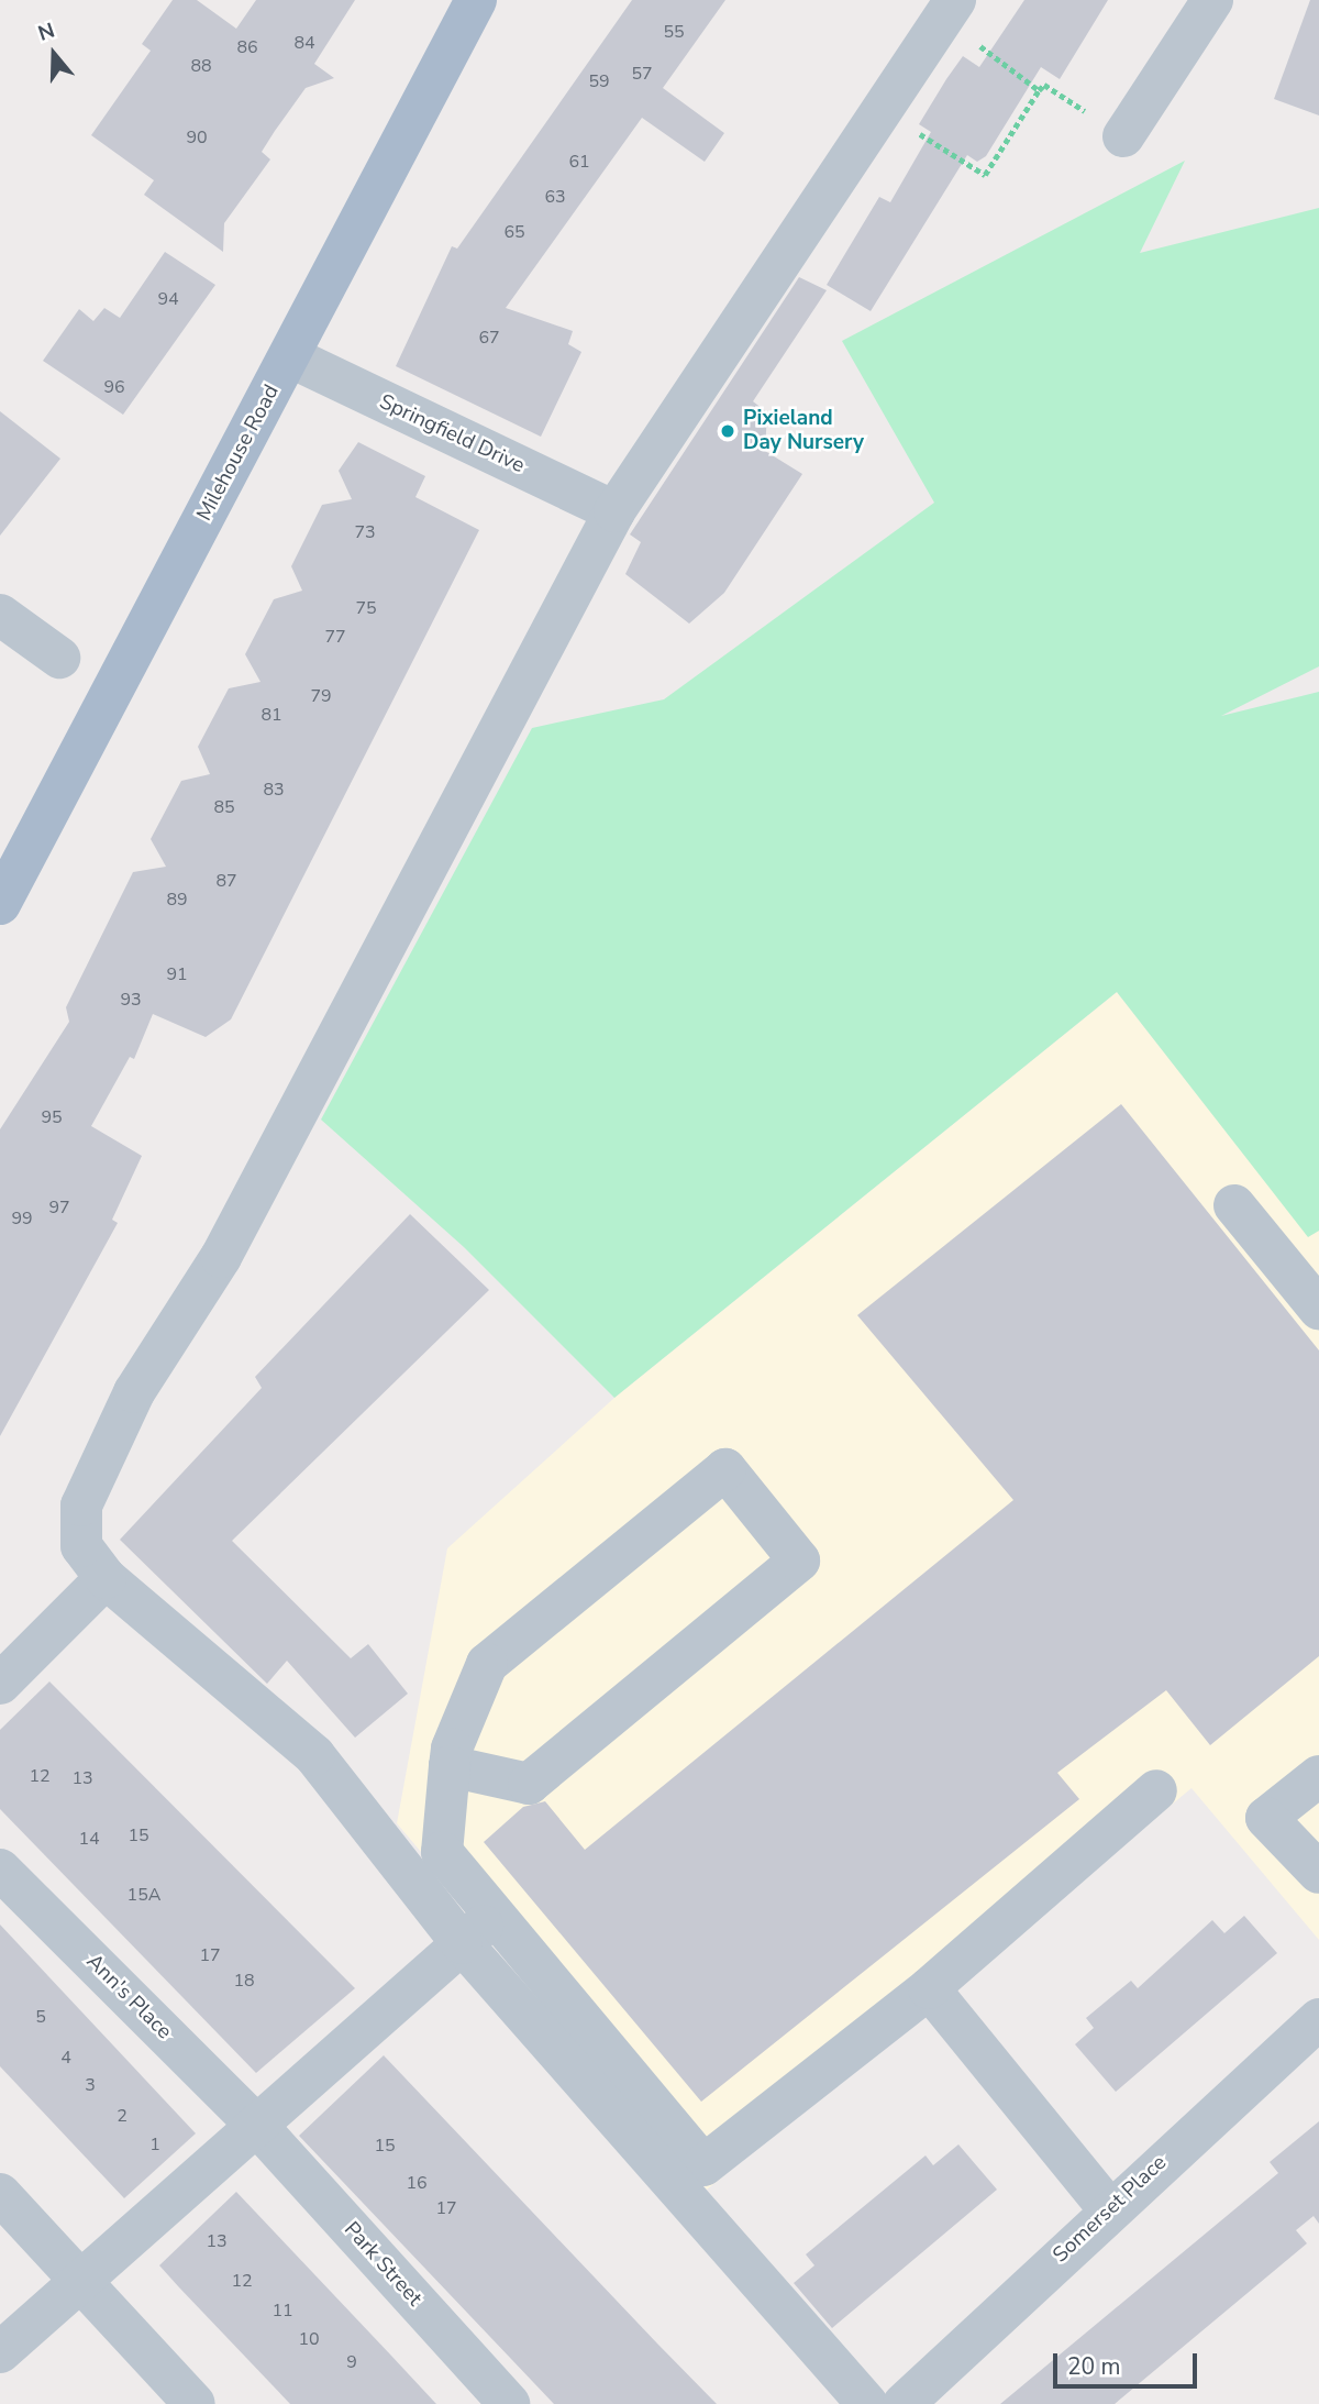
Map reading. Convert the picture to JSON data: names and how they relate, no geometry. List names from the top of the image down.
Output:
{
  "streets": {
    "main road": ["Milehouse Road"],
    "street": [
      "Springfield Drive",
      "Ann's Place",
      "Somerset Place",
      "Park Street"
    ]
  },
  "crossings": [
    ["Springfield Drive", "Milehouse Road"],
    ["Ann's Place", "Park Street"]
  ],
  "places": ["Pixieland Day Nursery"],
  "house_numbers": [
    "55",
    "84",
    "86",
    "88",
    "57",
    "59",
    "90",
    "61",
    "63",
    "65",
    "94",
    "67",
    "96",
    "73",
    "75",
    "77",
    "79",
    "81",
    "83",
    "85",
    "87",
    "89",
    "91",
    "93",
    "95",
    "97",
    "99",
    "12",
    "13",
    "15",
    "14",
    "15A",
    "17",
    "18",
    "5",
    "4",
    "3",
    "2",
    "1",
    "15",
    "16",
    "17",
    "13",
    "12",
    "11",
    "10",
    "9"
  ],
  "scale_bar": "20 m",
  "north": "top"
}
